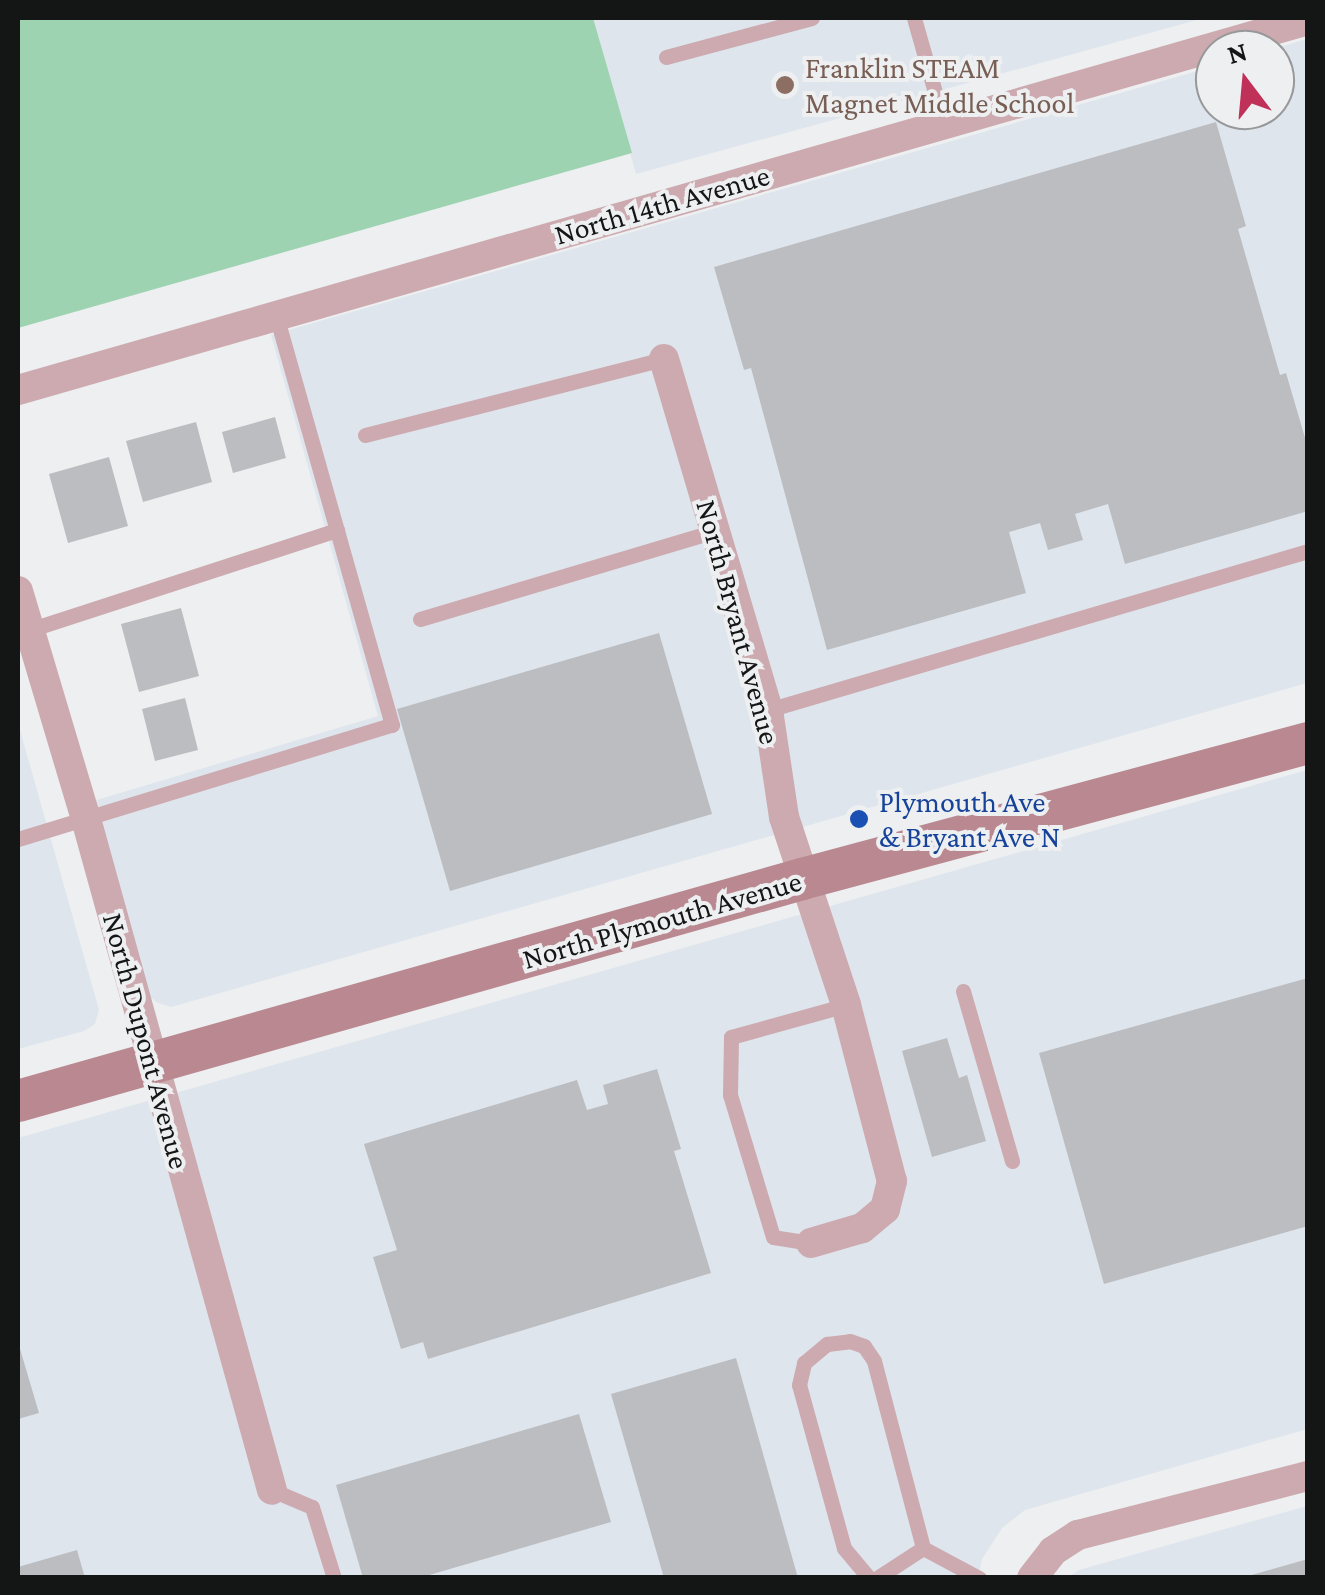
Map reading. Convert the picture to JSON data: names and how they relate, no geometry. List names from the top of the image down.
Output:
{
  "streets": {
    "main road": ["North Plymouth Avenue"],
    "street": ["North 14th Avenue", "North Bryant Avenue", "North Dupont Avenue"]
  },
  "crossings": [
    ["North Bryant Avenue", "North Plymouth Avenue"],
    ["North Plymouth Avenue", "North Dupont Avenue"]
  ],
  "places": ["Franklin STEAM Magnet Middle School", "Plymouth Ave & Bryant Ave N"],
  "north": "top"
}
